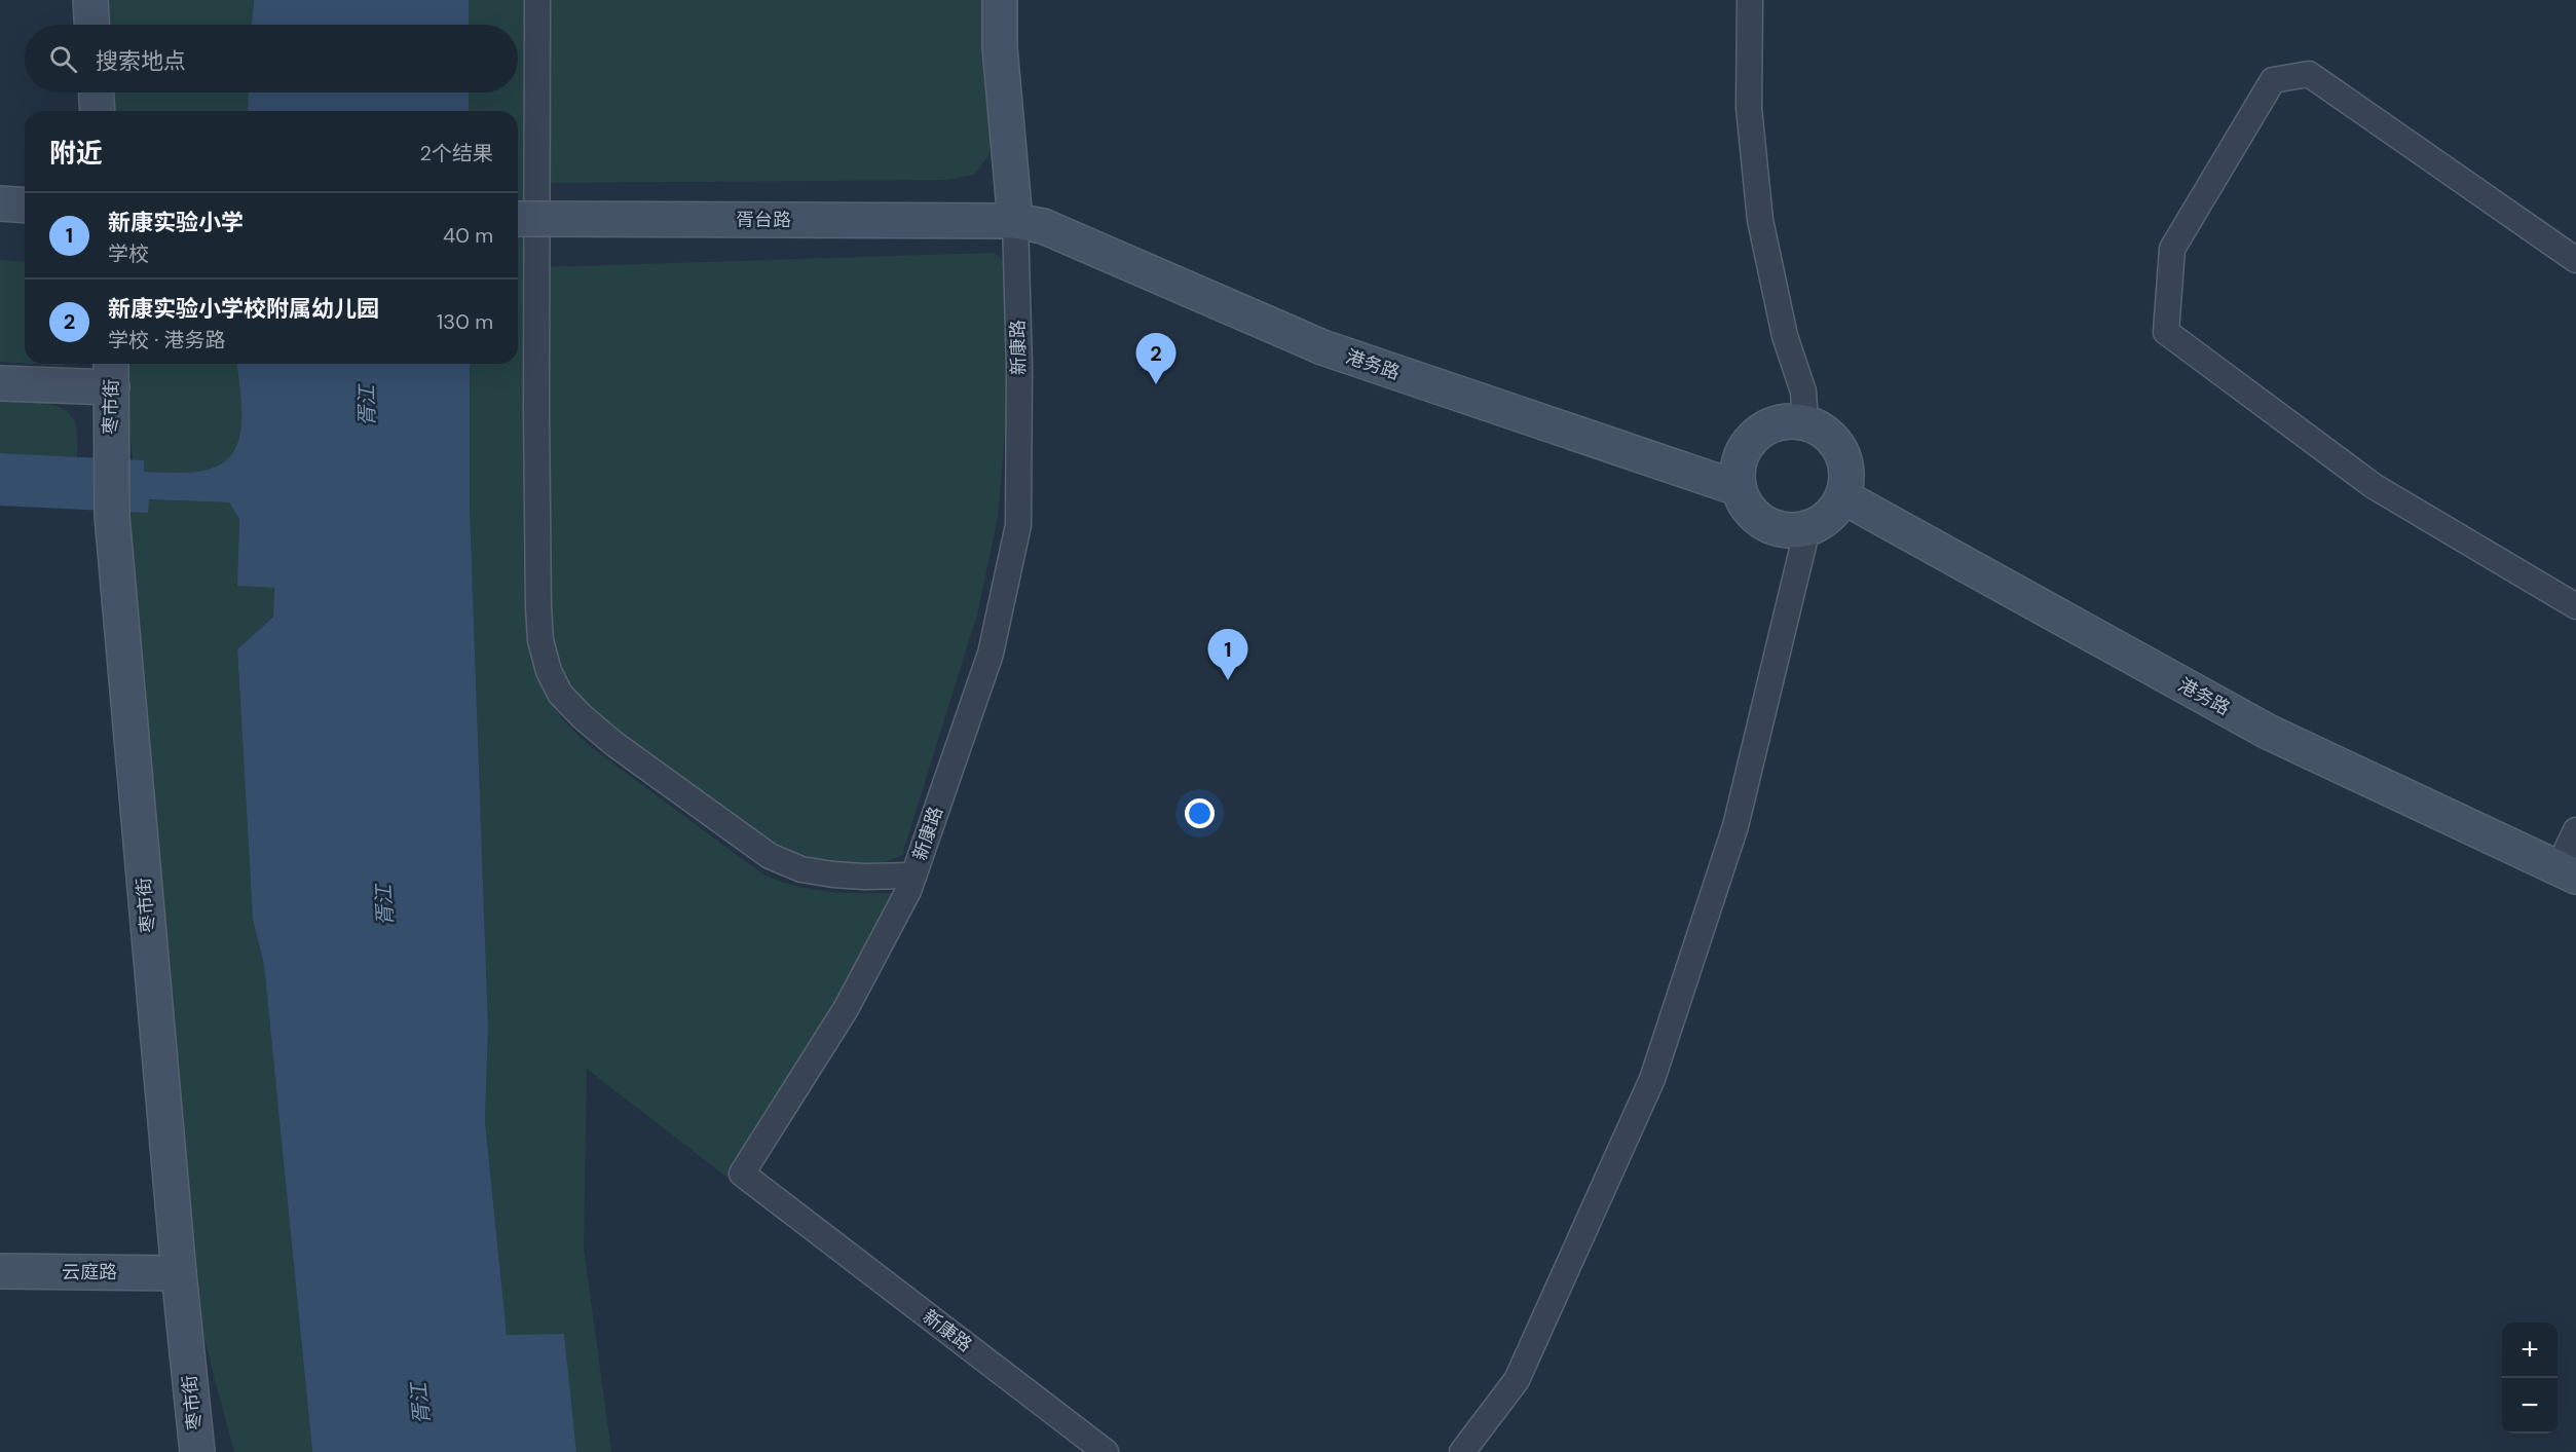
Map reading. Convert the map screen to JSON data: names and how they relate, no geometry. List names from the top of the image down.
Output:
{
  "streets": {
    "street": [
      "胥台路",
      "新康路",
      "港务路",
      "枣市街",
      "云庭路"
    ]
  },
  "crossings": [
    ["胥台路", "新康路"],
    ["胥台路", "港务路"],
    ["新康路", "港务路"],
    ["枣市街", "云庭路"]
  ],
  "water": ["胥江"],
  "page": {
    "search": "搜索地点",
    "heading": ["附近", "2个结果"],
    "list": [
      {
        "mark": "1",
        "name": "新康实验小学",
        "note": "学校",
        "value": "40 m"
      },
      {
        "mark": "2",
        "name": "新康实验小学校附属幼儿园",
        "note": "学校 · 港务路",
        "value": "130 m"
      }
    ],
    "pins": ["2", "1"],
    "map_buttons": ["+", "−"]
  }
}
